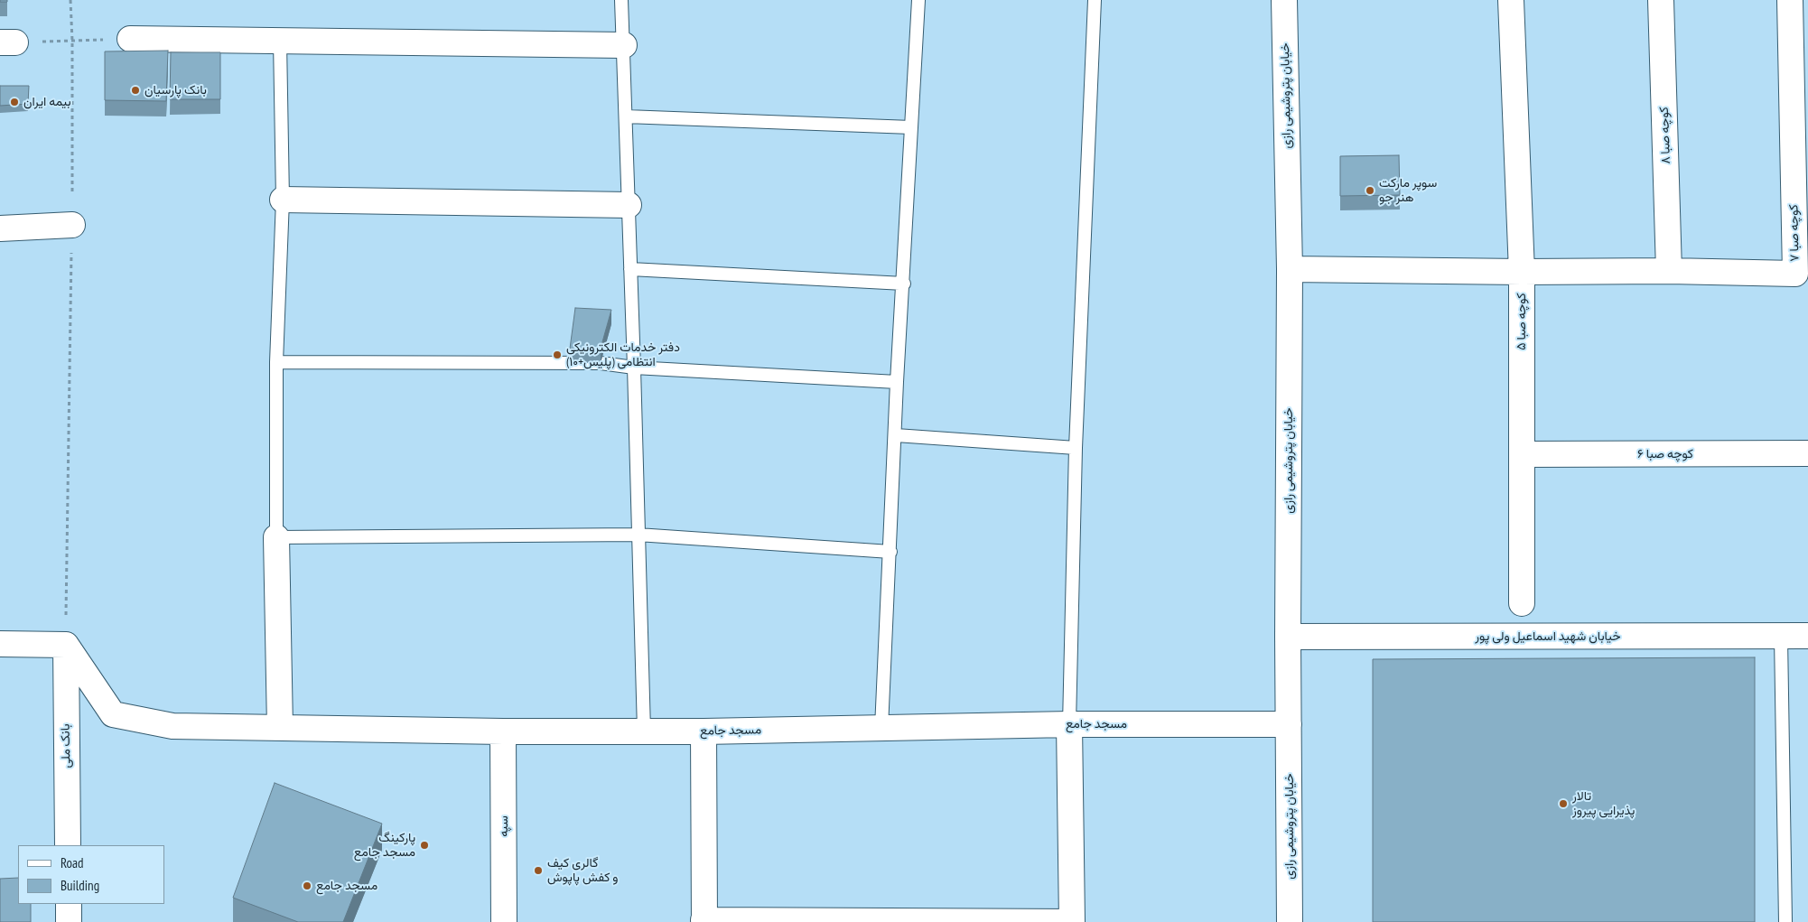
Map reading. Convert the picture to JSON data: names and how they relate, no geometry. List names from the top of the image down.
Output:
{
  "streets": {
    "street": [
      "خیابان پتروشیمی رازی",
      "کوچه صبا ۸",
      "کوچه صبا ۷",
      "کوچه صبا ۵",
      "کوچه صبا ۶",
      "خیابان شهید اسماعیل ولی پور",
      "مسجد جامع",
      "بانک ملی",
      "سپه"
    ]
  },
  "crossings": [
    ["خیابان پتروشیمی رازی", "خیابان شهید اسماعیل ولی پور"],
    ["خیابان پتروشیمی رازی", "مسجد جامع"],
    ["کوچه صبا ۸", "کوچه صبا ۷"],
    ["کوچه صبا ۷", "کوچه صبا ۵"],
    ["کوچه صبا ۵", "کوچه صبا ۶"],
    ["مسجد جامع", "بانک ملی"],
    ["مسجد جامع", "سپه"]
  ],
  "places": [
    "بانک پارسیان",
    "بیمه ایران",
    "سوپر مارکت هنر جو",
    "دفتر خدمات الکترونیکی انتظامی (پلیس+۱۰)",
    "تالار پذیرایی پیروز",
    "پارکینگ مسجد جامع",
    "گالری کیف و کفش پاپوش",
    "مسجد جامع"
  ],
  "legend": ["Road", "Building"]
}
